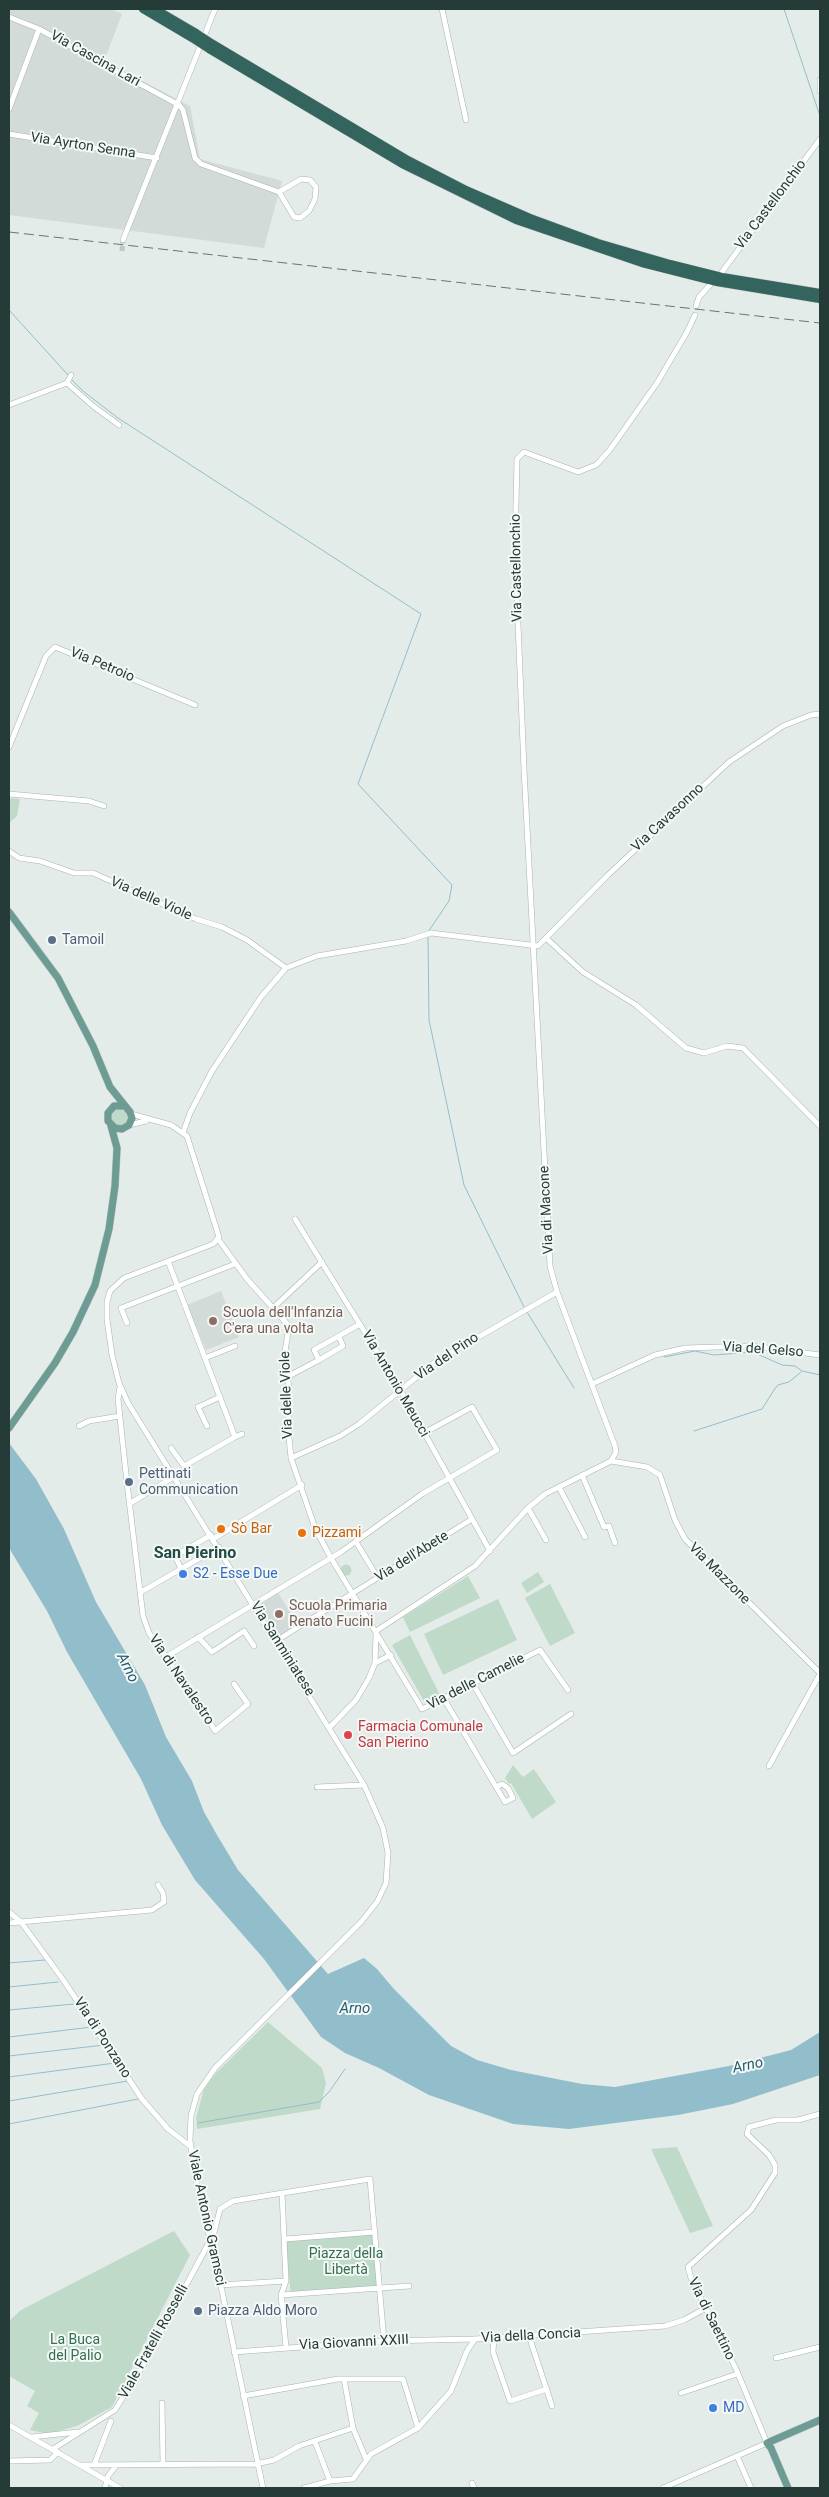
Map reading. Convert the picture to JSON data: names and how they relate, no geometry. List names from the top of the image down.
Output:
{
  "streets": {
    "street": [
      "Via Cascina Lari",
      "Via Ayrton Senna",
      "Via Castellonchio",
      "Via Petroio",
      "Via Cavasonno",
      "Via delle Viole",
      "Via di Macone",
      "Via del Gelso",
      "Via del Pino",
      "Via Antonio Meucci",
      "Via dell'Abete",
      "Via Mazzone",
      "Via Sanminiatese",
      "Via di Navalestro",
      "Via delle Camelie",
      "Via di Ponzano",
      "Viale Antonio Gramsci",
      "Via di Saettino",
      "Via della Concia",
      "Viale Fratelli Rosselli",
      "Via Giovanni XXIII"
    ]
  },
  "crossings": [
    ["Via Castellonchio", "Via Cavasonno"],
    ["Via Castellonchio", "Via di Macone"],
    ["Via Cavasonno", "Via di Macone"],
    ["Via delle Viole", "Via del Pino"],
    ["Via delle Viole", "Via dell'Abete"],
    ["Via delle Viole", "Via delle Camelie"],
    ["Via di Macone", "Via del Gelso"],
    ["Via di Macone", "Via del Pino"],
    ["Via di Macone", "Via Mazzone"],
    ["Via del Pino", "Via Antonio Meucci"],
    ["Via Antonio Meucci", "Via dell'Abete"],
    ["Via dell'Abete", "Via Sanminiatese"],
    ["Via Sanminiatese", "Via di Navalestro"],
    ["Via Sanminiatese", "Viale Antonio Gramsci"],
    ["Via di Ponzano", "Viale Antonio Gramsci"],
    ["Viale Antonio Gramsci", "Viale Fratelli Rosselli"],
    ["Viale Antonio Gramsci", "Via Giovanni XXIII"],
    ["Via di Saettino", "Via della Concia"],
    ["Via della Concia", "Via Giovanni XXIII"]
  ],
  "districts": ["San Pierino"],
  "water": ["Arno"],
  "parks": ["Piazza della Libertà", "La Buca del Palio"],
  "places": [
    "Tamoil",
    "Scuola dell'Infanzia C'era una volta",
    "Pettinati Communication",
    "Sò Bar",
    "Pizzami",
    "S2 - Esse Due",
    "Scuola Primaria Renato Fucini",
    "Farmacia Comunale San Pierino",
    "Piazza Aldo Moro",
    "MD"
  ]
}
